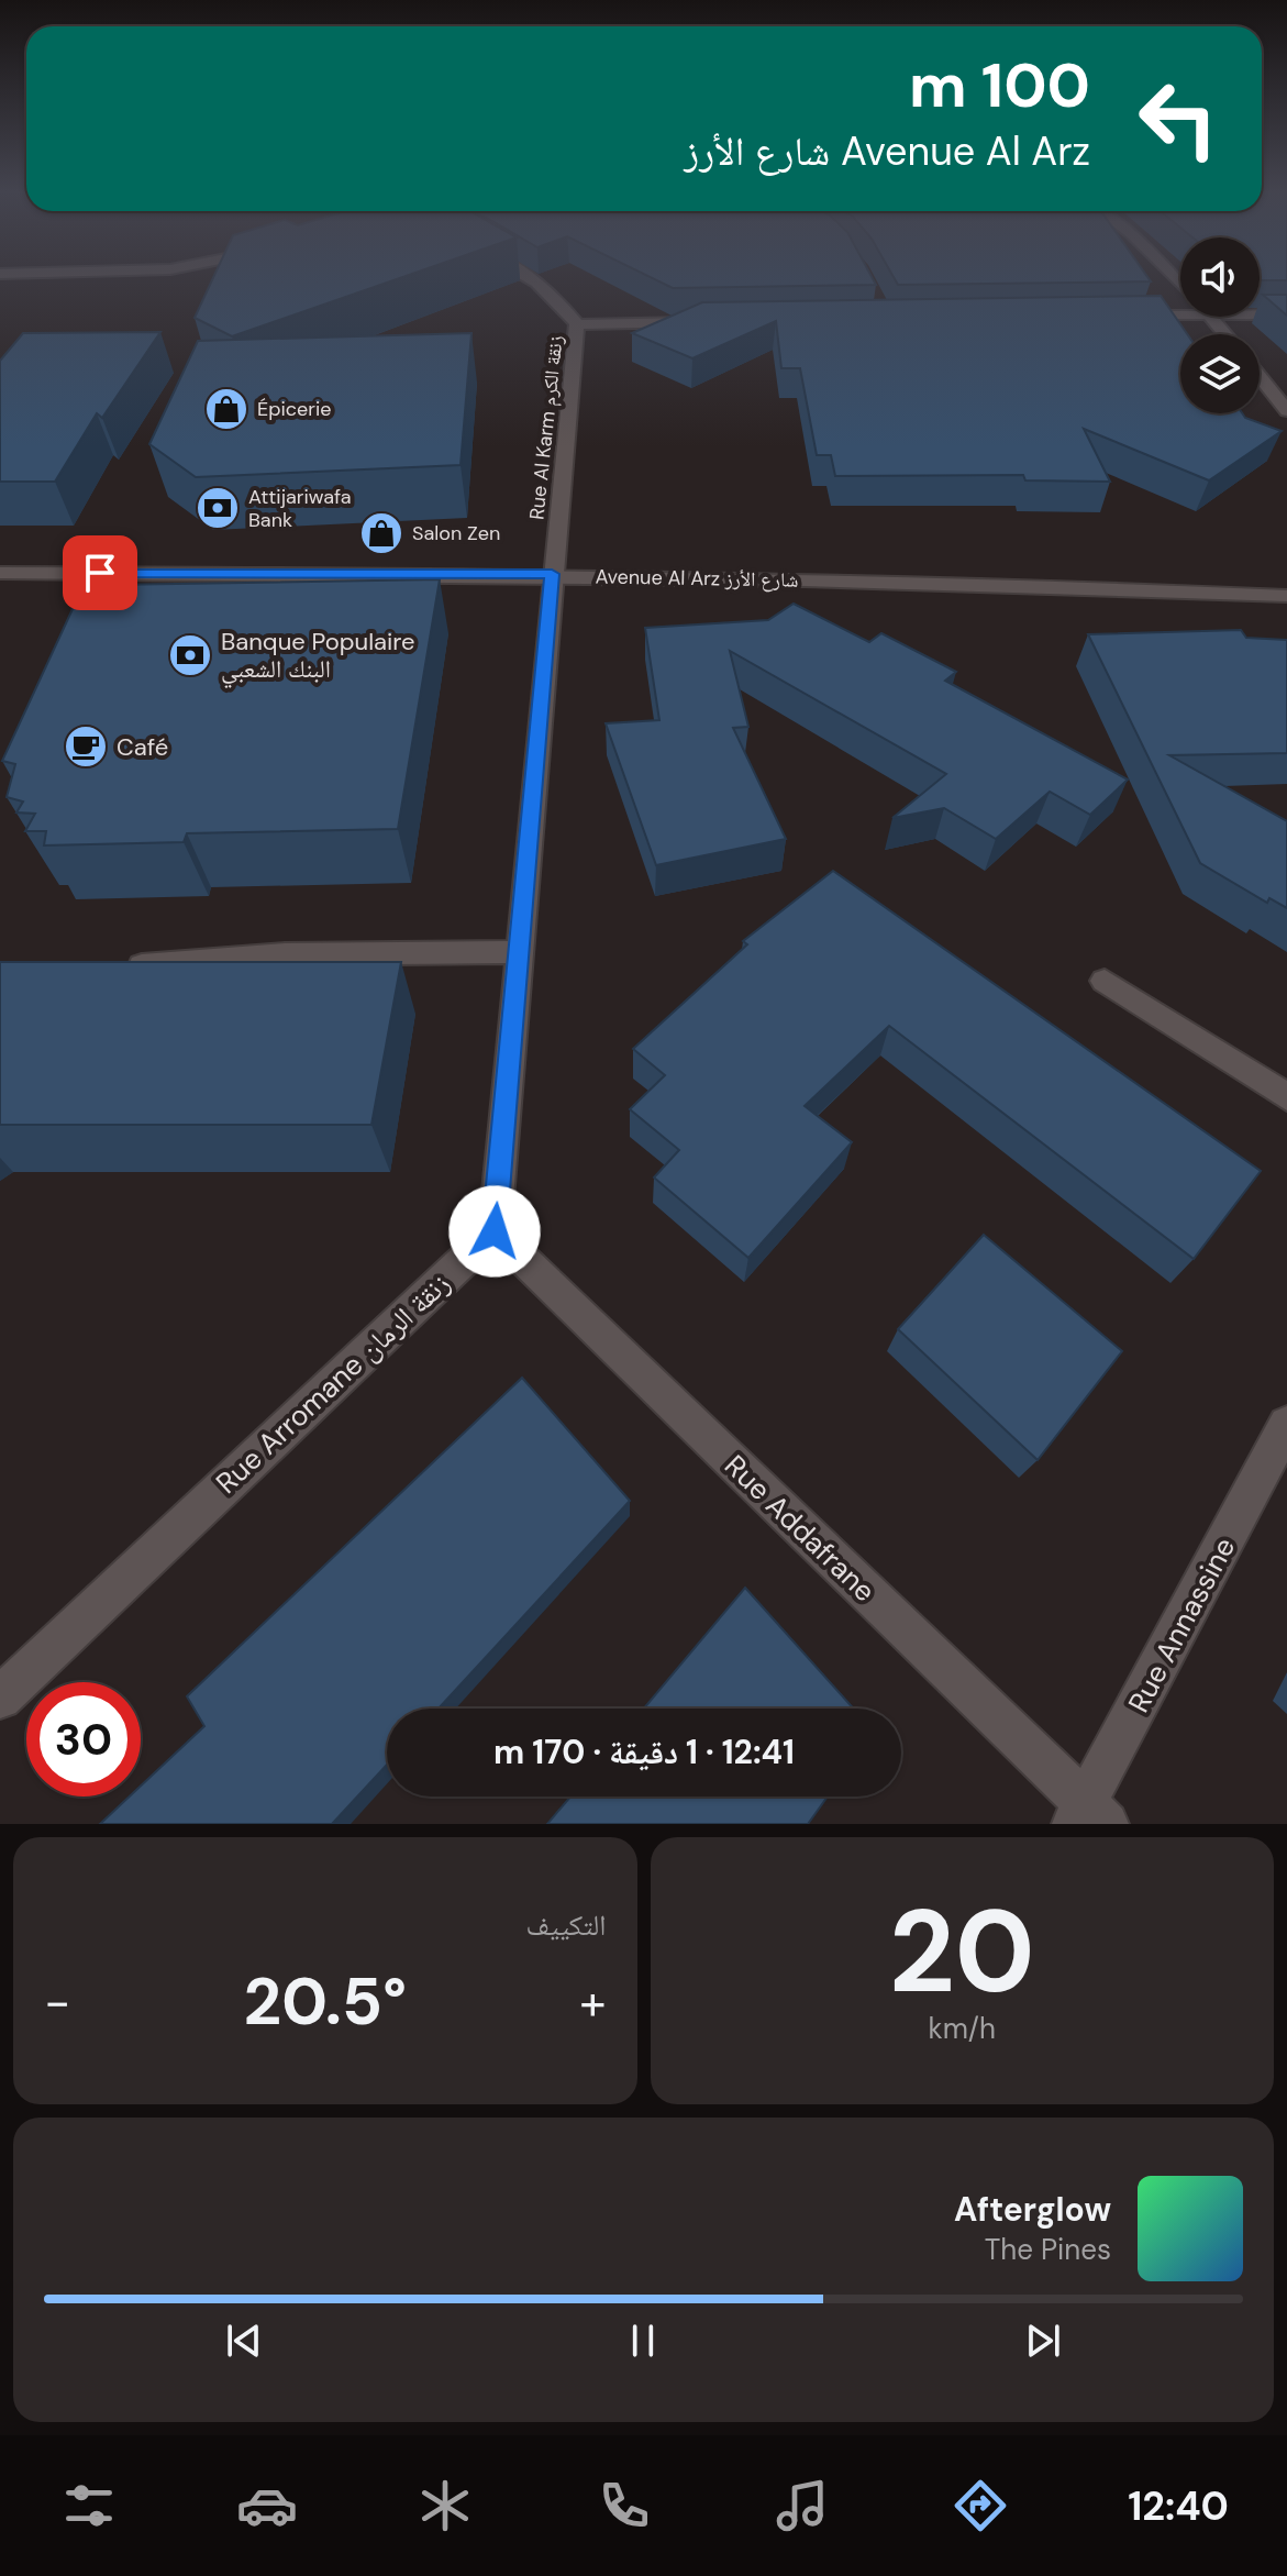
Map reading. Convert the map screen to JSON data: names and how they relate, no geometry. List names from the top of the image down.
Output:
{
  "streets": {
    "street": [
      "Rue Al Karm زنقة الكرم",
      "Avenue Al Arz شارع الأرز",
      "Rue Arromane زنقة الرمان",
      "Rue Addafrane",
      "Rue Annassine"
    ]
  },
  "crossings": [
    ["Rue Al Karm زنقة الكرم", "Avenue Al Arz شارع الأرز"],
    ["Rue Arromane زنقة الرمان", "Rue Addafrane"],
    ["Rue Addafrane", "Rue Annassine"]
  ],
  "places": {
    "shop": ["Épicerie", "Salon Zen"],
    "bank": ["Attijariwafa Bank", "Banque Populaire البنك الشعبي"],
    "cafe": ["Café"]
  },
  "page": {
    "turn": ["100 m", "Avenue Al Arz شارع الأرز"],
    "limit": "30",
    "trip": "12:41 · 1 دقيقة · 170 m",
    "tile": [
      ["20", "km/h"],
      "التكييف"
    ],
    "heat": ["−", "20.5°", "+"],
    "song": ["Afterglow", "The Pines"],
    "tabs": "12:40"
  }
}
